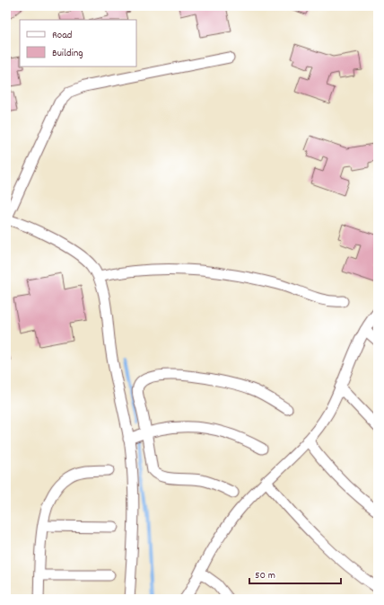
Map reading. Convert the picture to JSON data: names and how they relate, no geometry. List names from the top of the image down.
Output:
{
  "legend": ["Road", "Building"],
  "scale_bar": "50 m"
}
